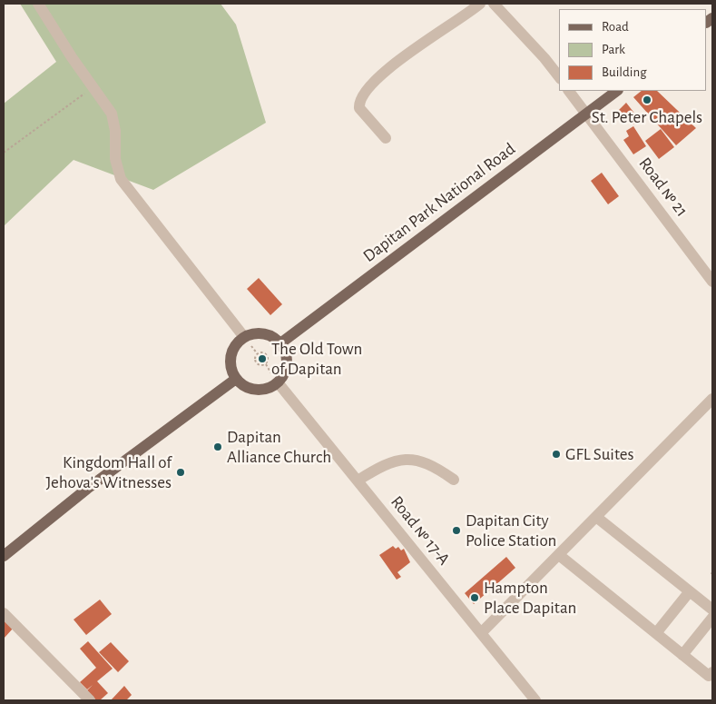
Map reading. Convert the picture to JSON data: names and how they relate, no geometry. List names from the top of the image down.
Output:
{
  "streets": {
    "main road": ["Dapitan Park National Road"],
    "street": ["Road № 21", "Road № 17-A"]
  },
  "crossings": [
    ["Road № 21", "Dapitan Park National Road"]
  ],
  "places": [
    "St. Peter Chapels",
    "The Old Town of Dapitan",
    "Dapitan Alliance Church",
    "GFL Suites",
    "Kingdom Hall of Jehova's Witnesses",
    "Dapitan City Police Station",
    "Hampton Place Dapitan"
  ],
  "legend": ["Road", "Park", "Building"]
}
